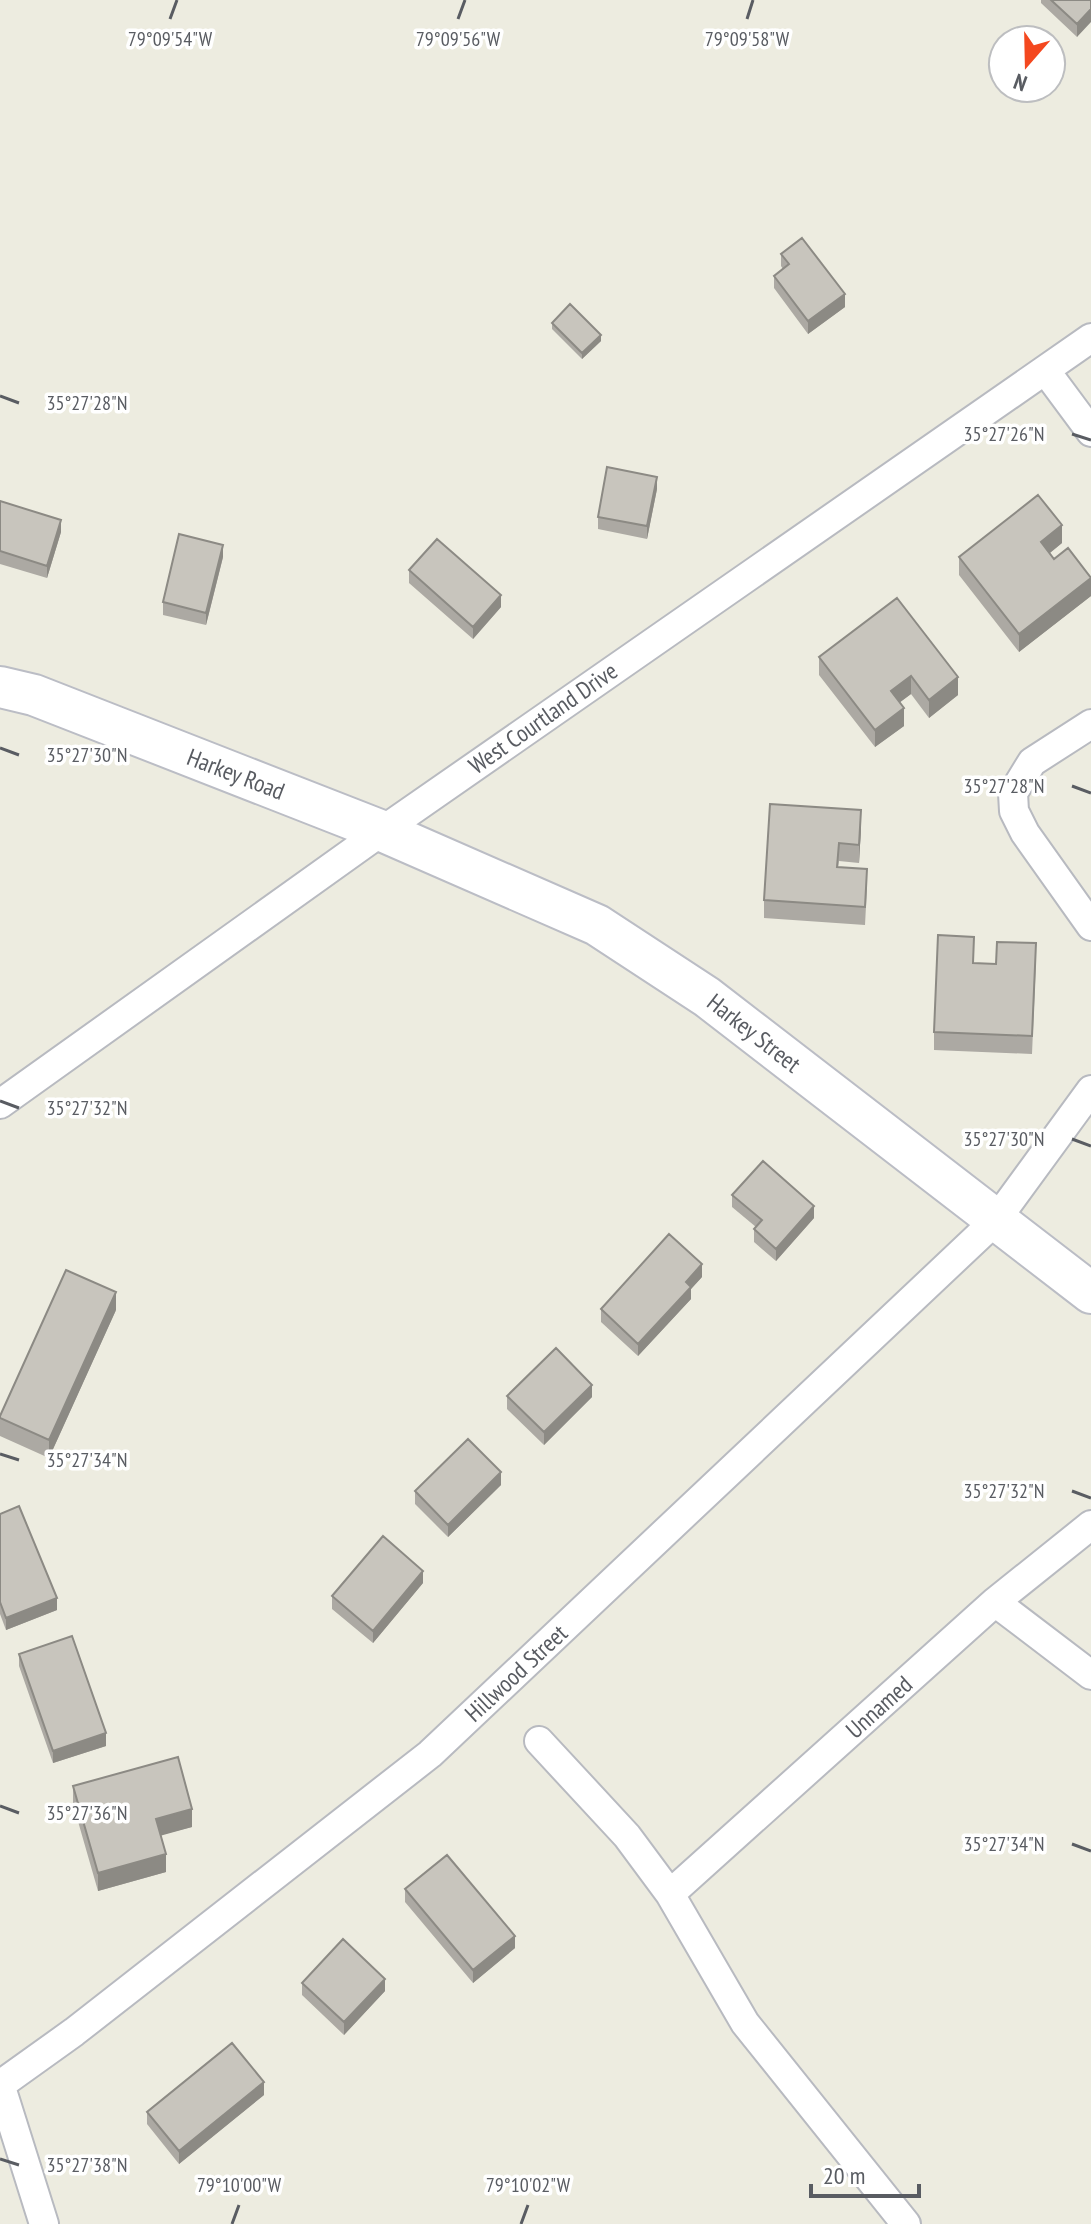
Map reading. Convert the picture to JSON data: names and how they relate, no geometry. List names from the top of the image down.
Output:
{
  "streets": {
    "street": [
      "West Courtland Drive",
      "Harkey Road",
      "Harkey Street",
      "Hillwood Street",
      "Unnamed"
    ]
  },
  "crossings": [
    ["West Courtland Drive", "Harkey Road"],
    ["West Courtland Drive", "Harkey Street"],
    ["Harkey Road", "Harkey Street"],
    ["Harkey Street", "Hillwood Street"]
  ],
  "scale_bar": "20 m",
  "north": "bottom",
  "coordinates": [
    "79°09'54\"W",
    "79°09'56\"W",
    "79°09'58\"W",
    "35°27'28\"N",
    "35°27'26\"N",
    "35°27'30\"N",
    "35°27'32\"N",
    "35°27'34\"N",
    "35°27'36\"N",
    "35°27'38\"N",
    "79°10'00\"W",
    "79°10'02\"W"
  ]
}
